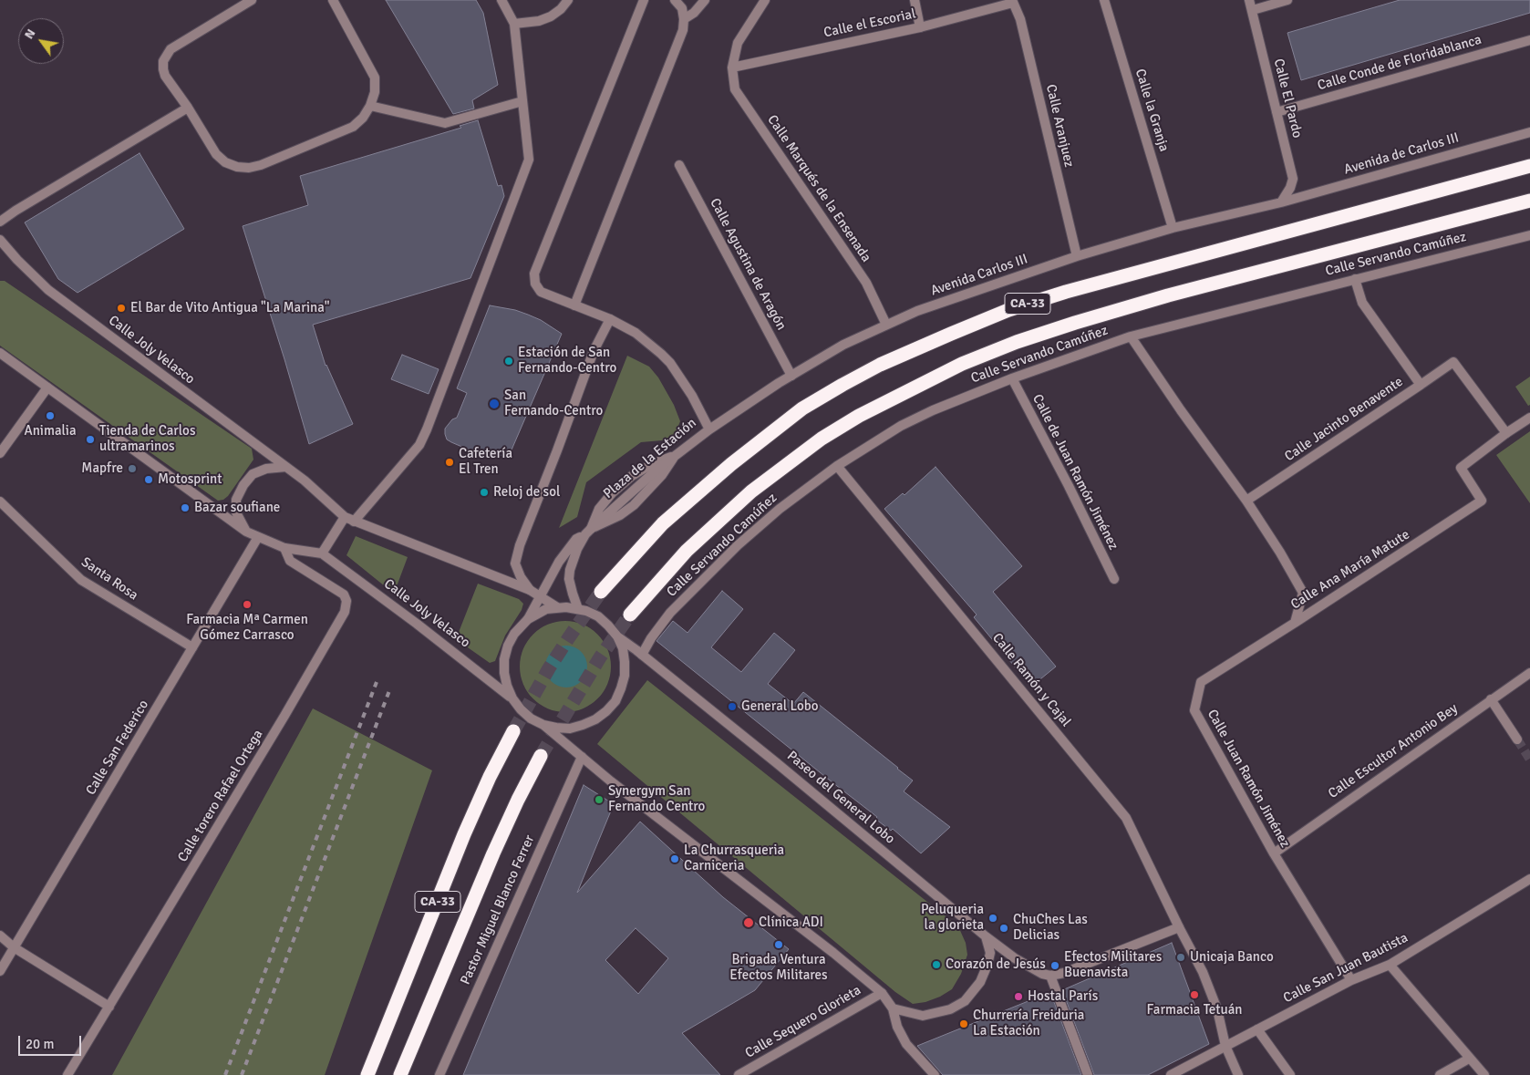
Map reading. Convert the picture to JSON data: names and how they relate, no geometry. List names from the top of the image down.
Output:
{
  "streets": {
    "highway": ["CA-33"],
    "street": [
      "Calle el Escorial",
      "Calle Conde de Floridablanca",
      "Calle El Pardo",
      "Calle la Granja",
      "Calle Aranjuez",
      "Avenida de Carlos III",
      "Calle Marqués de la Ensenada",
      "Calle Servando Camúñez",
      "Calle Agustina de Aragón",
      "Avenida Carlos III",
      "Calle Joly Velasco",
      "Calle Jacinto Benavente",
      "Plaza de la Estación",
      "Calle de Juan Ramón Jiménez",
      "Calle Ana María Matute",
      "Santa Rosa",
      "Calle Ramón y Cajal",
      "Calle San Federico",
      "Calle Escultor Antonio Bey",
      "Calle Juan Ramón Jiménez",
      "Calle torero Rafael Ortega",
      "Paseo del General Lobo",
      "Pastor Miguel Blanco Ferrer",
      "Calle San Juan Bautista",
      "Calle Sequero Glorieta"
    ]
  },
  "crossings": [
    ["Calle el Escorial", "Calle Aranjuez"],
    ["Calle el Escorial", "Calle Marqués de la Ensenada"],
    ["Calle Conde de Floridablanca", "Calle El Pardo"],
    ["Calle El Pardo", "Avenida de Carlos III"],
    ["Calle El Pardo", "Avenida Carlos III"],
    ["Calle la Granja", "Avenida Carlos III"],
    ["Calle Aranjuez", "Avenida Carlos III"],
    ["Avenida de Carlos III", "Avenida Carlos III"],
    ["Calle Marqués de la Ensenada", "Avenida Carlos III"],
    ["Calle Servando Camúñez", "Calle Jacinto Benavente"],
    ["Calle Servando Camúñez", "Calle de Juan Ramón Jiménez"],
    ["Calle Servando Camúñez", "Calle Ana María Matute"],
    ["Calle Servando Camúñez", "Calle Ramón y Cajal"],
    ["Calle Servando Camúñez", "Paseo del General Lobo"],
    ["Calle Agustina de Aragón", "Avenida Carlos III"],
    ["Avenida Carlos III", "Plaza de la Estación"],
    ["Calle Joly Velasco", "Plaza de la Estación"],
    ["Calle Joly Velasco", "Calle San Federico"],
    ["Calle Joly Velasco", "Calle torero Rafael Ortega"],
    ["Calle Joly Velasco", "Paseo del General Lobo"],
    ["Calle Jacinto Benavente", "Calle Ana María Matute"],
    ["Plaza de la Estación", "Paseo del General Lobo"],
    ["Calle Ana María Matute", "Calle Juan Ramón Jiménez"],
    ["Santa Rosa", "Calle San Federico"],
    ["Calle Ramón y Cajal", "Calle San Juan Bautista"],
    ["Calle San Federico", "Calle torero Rafael Ortega"],
    ["Calle Escultor Antonio Bey", "Calle Juan Ramón Jiménez"],
    ["Calle Juan Ramón Jiménez", "Calle San Juan Bautista"]
  ],
  "places": [
    "El Bar de Vito Antigua \"La Marina\"",
    "Estación de San Fernando-Centro",
    "San Fernando-Centro",
    "Animalia",
    "Tienda de Carlos ultramarinos",
    "Cafetería El Tren",
    "Mapfre",
    "Motosprint",
    "Reloj de sol",
    "Bazar soufiane",
    "Farmacia Mª Carmen Gómez Carrasco",
    "General Lobo",
    "Synergym San Fernando Centro",
    "La Churrasqueria Carniceria",
    "Peluqueria la glorieta",
    "Clínica ADI",
    "ChuChes Las Delicias",
    "Brigada Ventura Efectos Militares",
    "Unicaja Banco",
    "Corazón de Jesús",
    "Efectos Militares Buenavista",
    "Farmacia Tetuán",
    "Hostal París",
    "Churrería Freiduria La Estación"
  ],
  "scale_bar": "20 m",
  "north": "top left"
}
